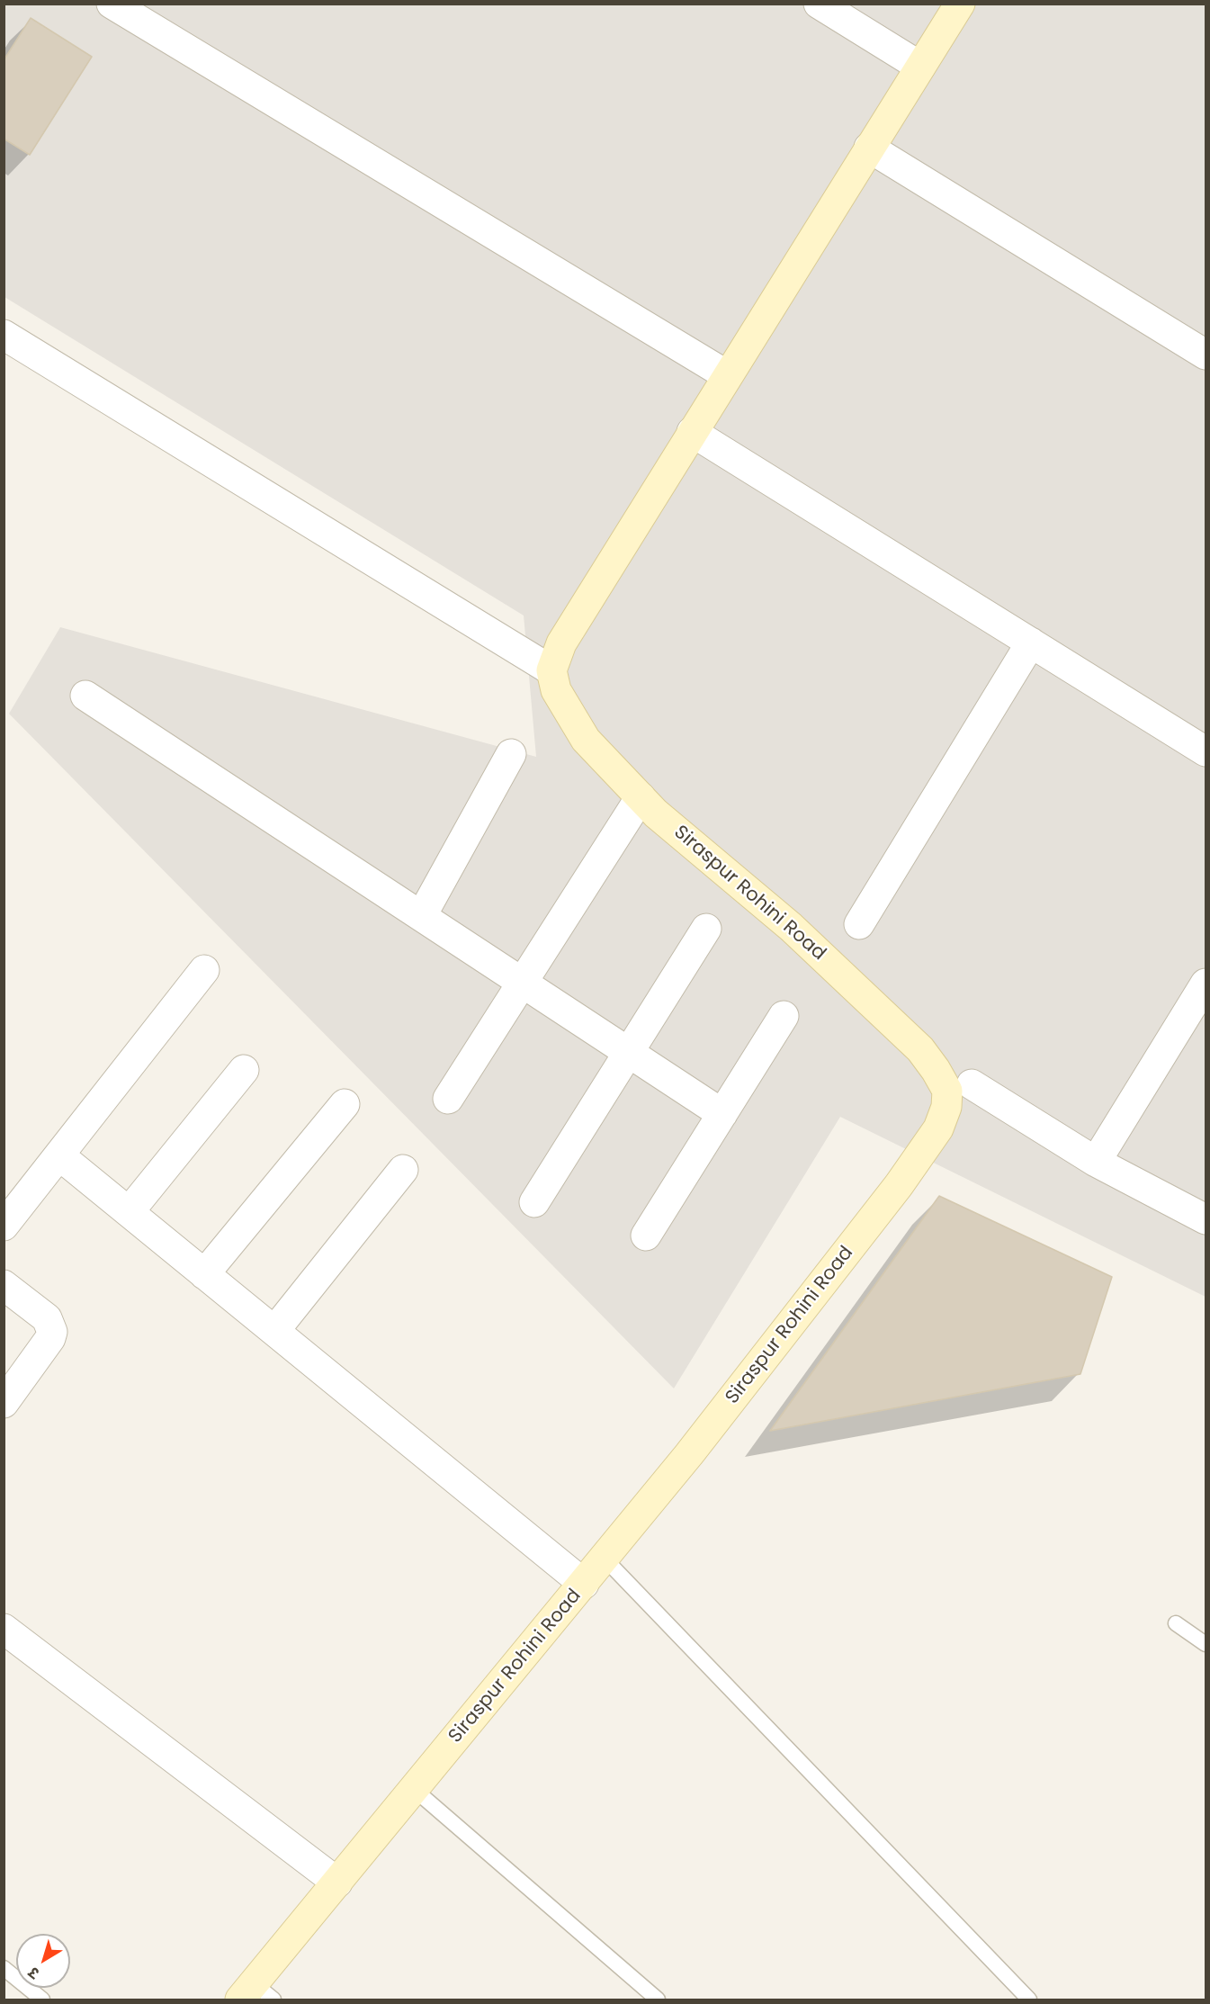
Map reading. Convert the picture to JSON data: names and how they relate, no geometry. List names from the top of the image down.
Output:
{
  "streets": {
    "street": ["Siraspur Rohini Road"]
  },
  "north": "bottom left"
}
